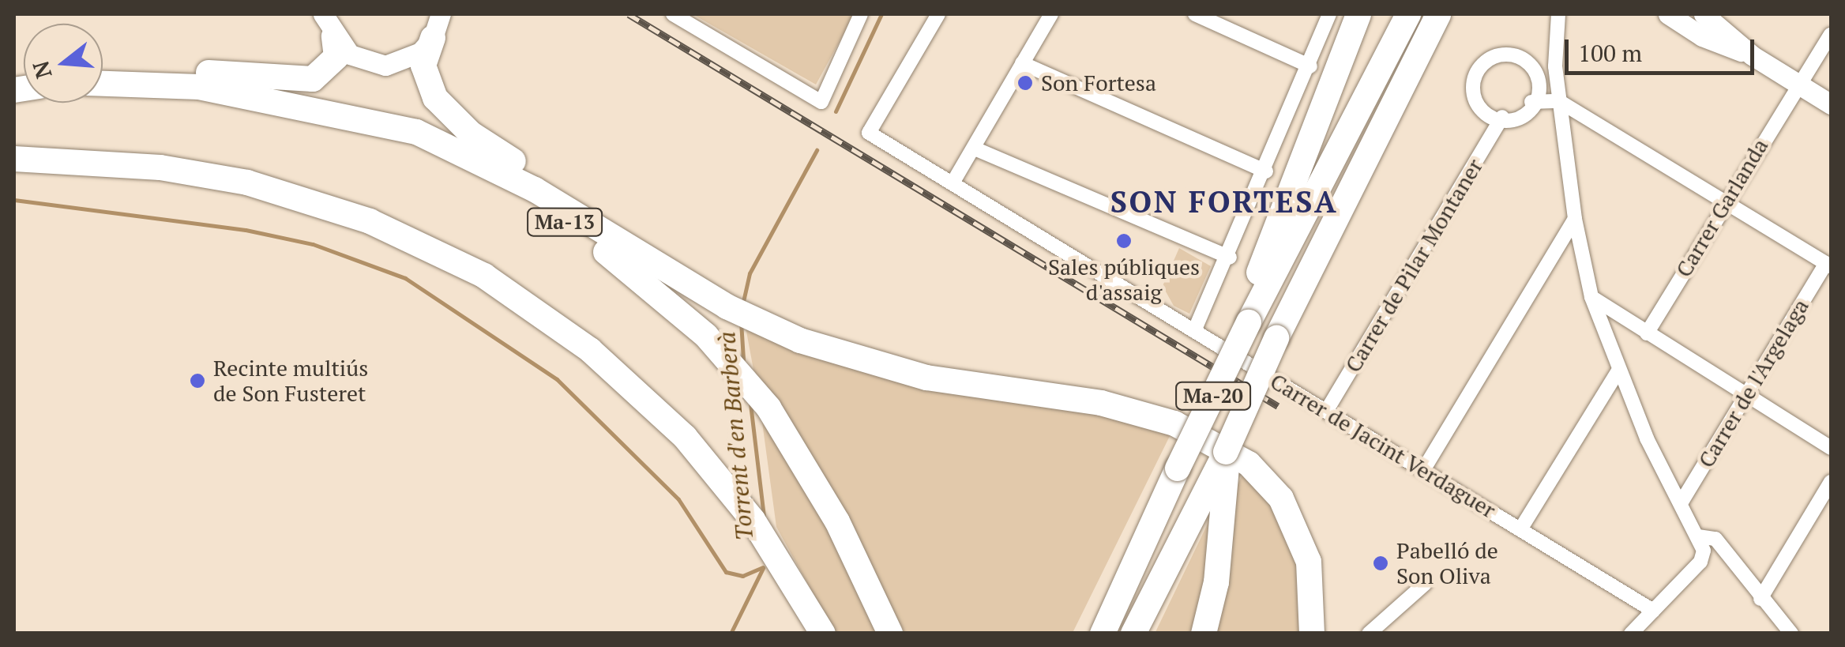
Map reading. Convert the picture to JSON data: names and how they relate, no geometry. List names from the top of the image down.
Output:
{
  "streets": {
    "highway": ["Ma-13", "Ma-20"],
    "street": [
      "Carrer Garlanda",
      "Carrer de Pilar Montaner",
      "Carrer de l'Argelaga",
      "Carrer de Jacint Verdaguer"
    ]
  },
  "crossings": [
    ["Carrer de Pilar Montaner", "Carrer de Jacint Verdaguer"]
  ],
  "districts": ["SON FORTESA"],
  "water": ["Torrent d'en Barberà"],
  "places": [
    "Son Fortesa",
    "Sales públiques d'assaig",
    "Recinte multiús de Son Fusteret",
    "Pabelló de Son Oliva"
  ],
  "scale_bar": "100 m",
  "north": "left"
}
